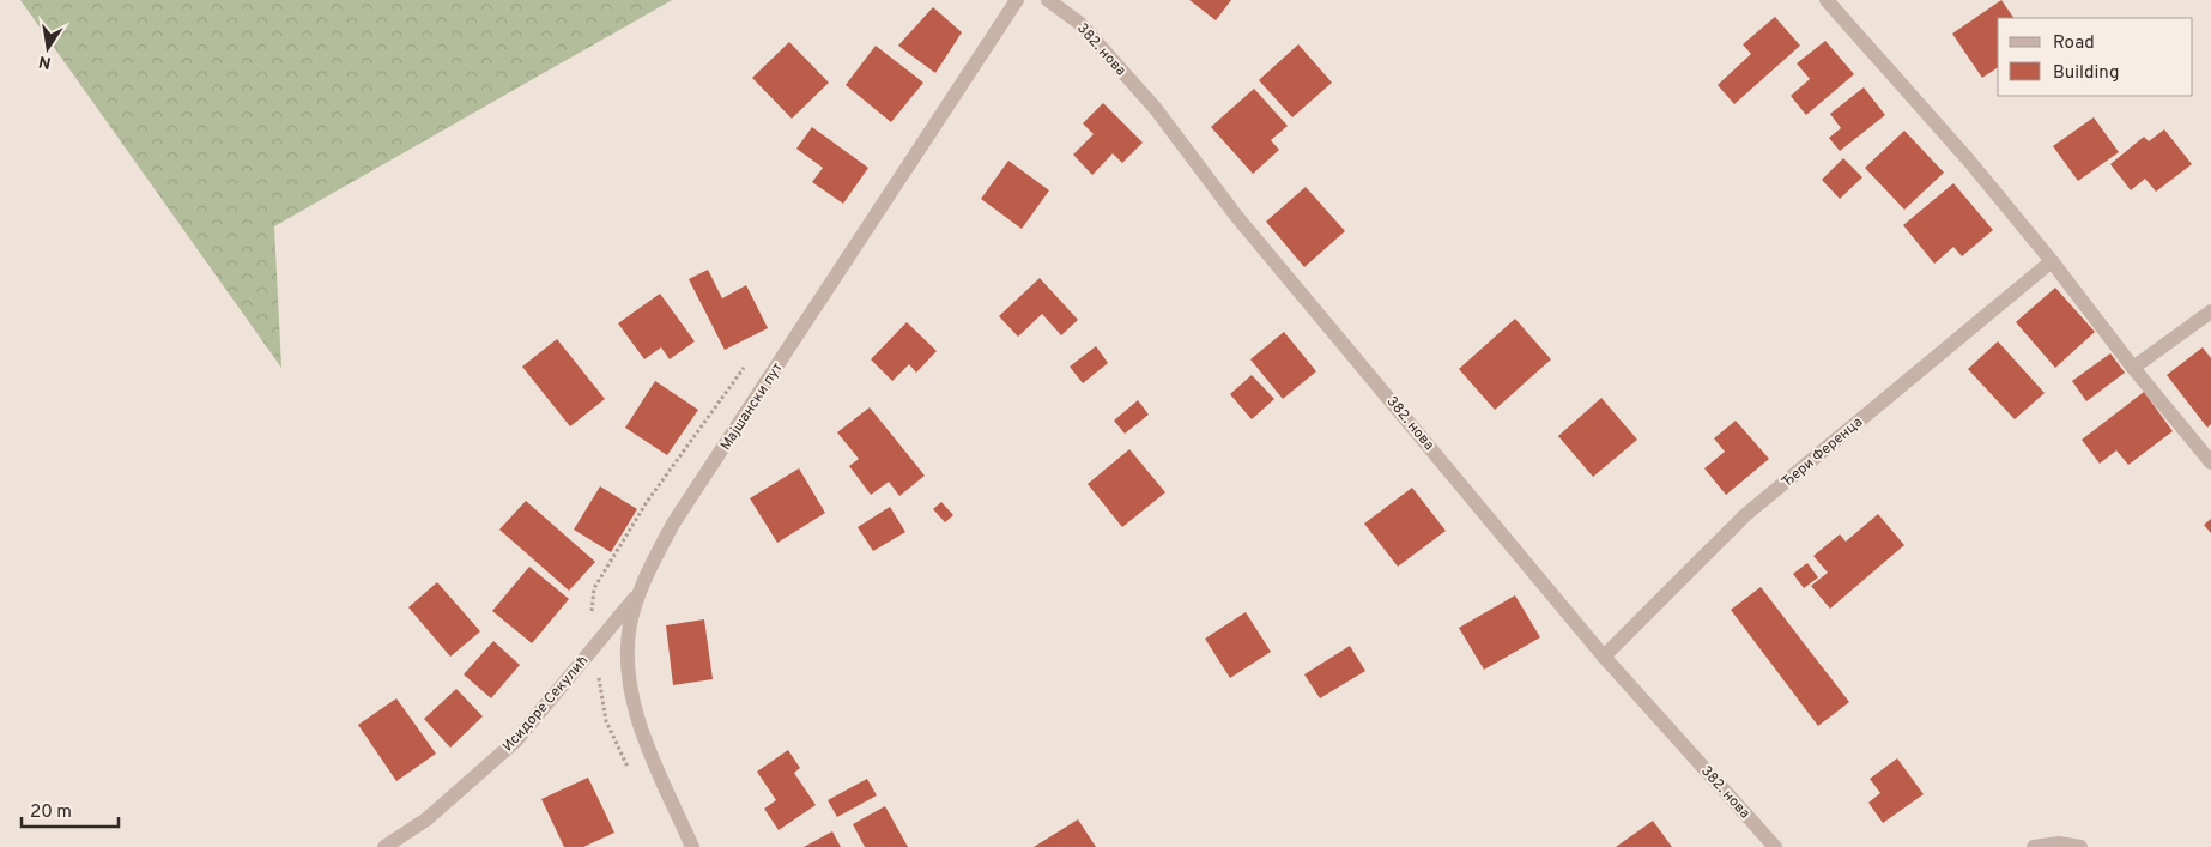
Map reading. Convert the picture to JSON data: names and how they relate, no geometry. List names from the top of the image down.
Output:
{
  "streets": {
    "street": [
      "382. нова",
      "Мајшански пут",
      "Ђери Ференца",
      "Исидоре Секулић"
    ]
  },
  "crossings": [
    ["382. нова", "Ђери Ференца"],
    ["Мајшански пут", "Исидоре Секулић"]
  ],
  "legend": ["Road", "Building"],
  "scale_bar": "20 m",
  "north": "bottom"
}
